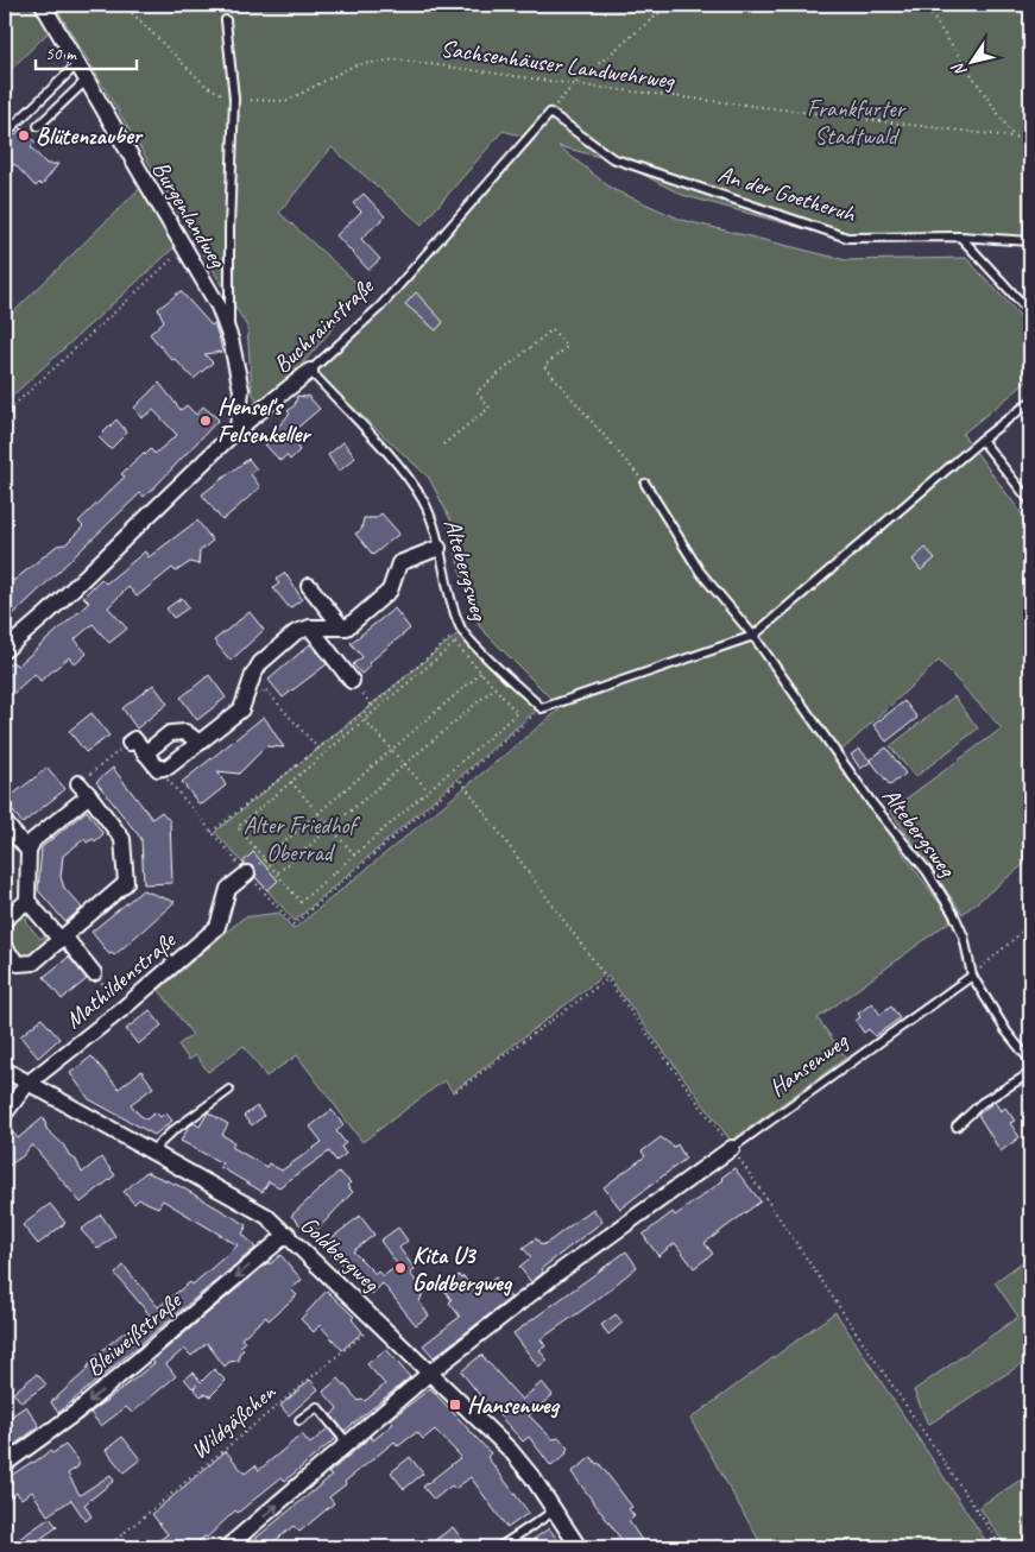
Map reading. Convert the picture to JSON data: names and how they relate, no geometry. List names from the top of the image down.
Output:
{
  "streets": {
    "street": [
      "Burgenlandweg",
      "Buchrainstraße",
      "Mathildenstraße",
      "Hansenweg",
      "Goldbergweg",
      "Bleiweißstraße"
    ],
    "lane": ["An der Goetheruh", "Altebergsweg"],
    "path": ["Sachsenhäuser Landwehrweg", "Wildgäßchen"]
  },
  "crossings": [
    ["An der Goetheruh", "Buchrainstraße"],
    ["Burgenlandweg", "Buchrainstraße"],
    ["Buchrainstraße", "Altebergsweg"],
    ["Altebergsweg", "Hansenweg"],
    ["Mathildenstraße", "Goldbergweg"],
    ["Hansenweg", "Goldbergweg"],
    ["Goldbergweg", "Bleiweißstraße"],
    ["Goldbergweg", "Wildgäßchen"]
  ],
  "one_way": ["Bleiweißstraße"],
  "parks": ["Frankfurter Stadtwald", "Alter Friedhof Oberrad"],
  "places": {
    "other": ["Blütenzauber", "Hensel's Felsenkeller", "Kita U3 Goldbergweg"],
    "transit": ["Hansenweg"]
  },
  "scale_bar": "50 m",
  "north": "bottom left"
}
